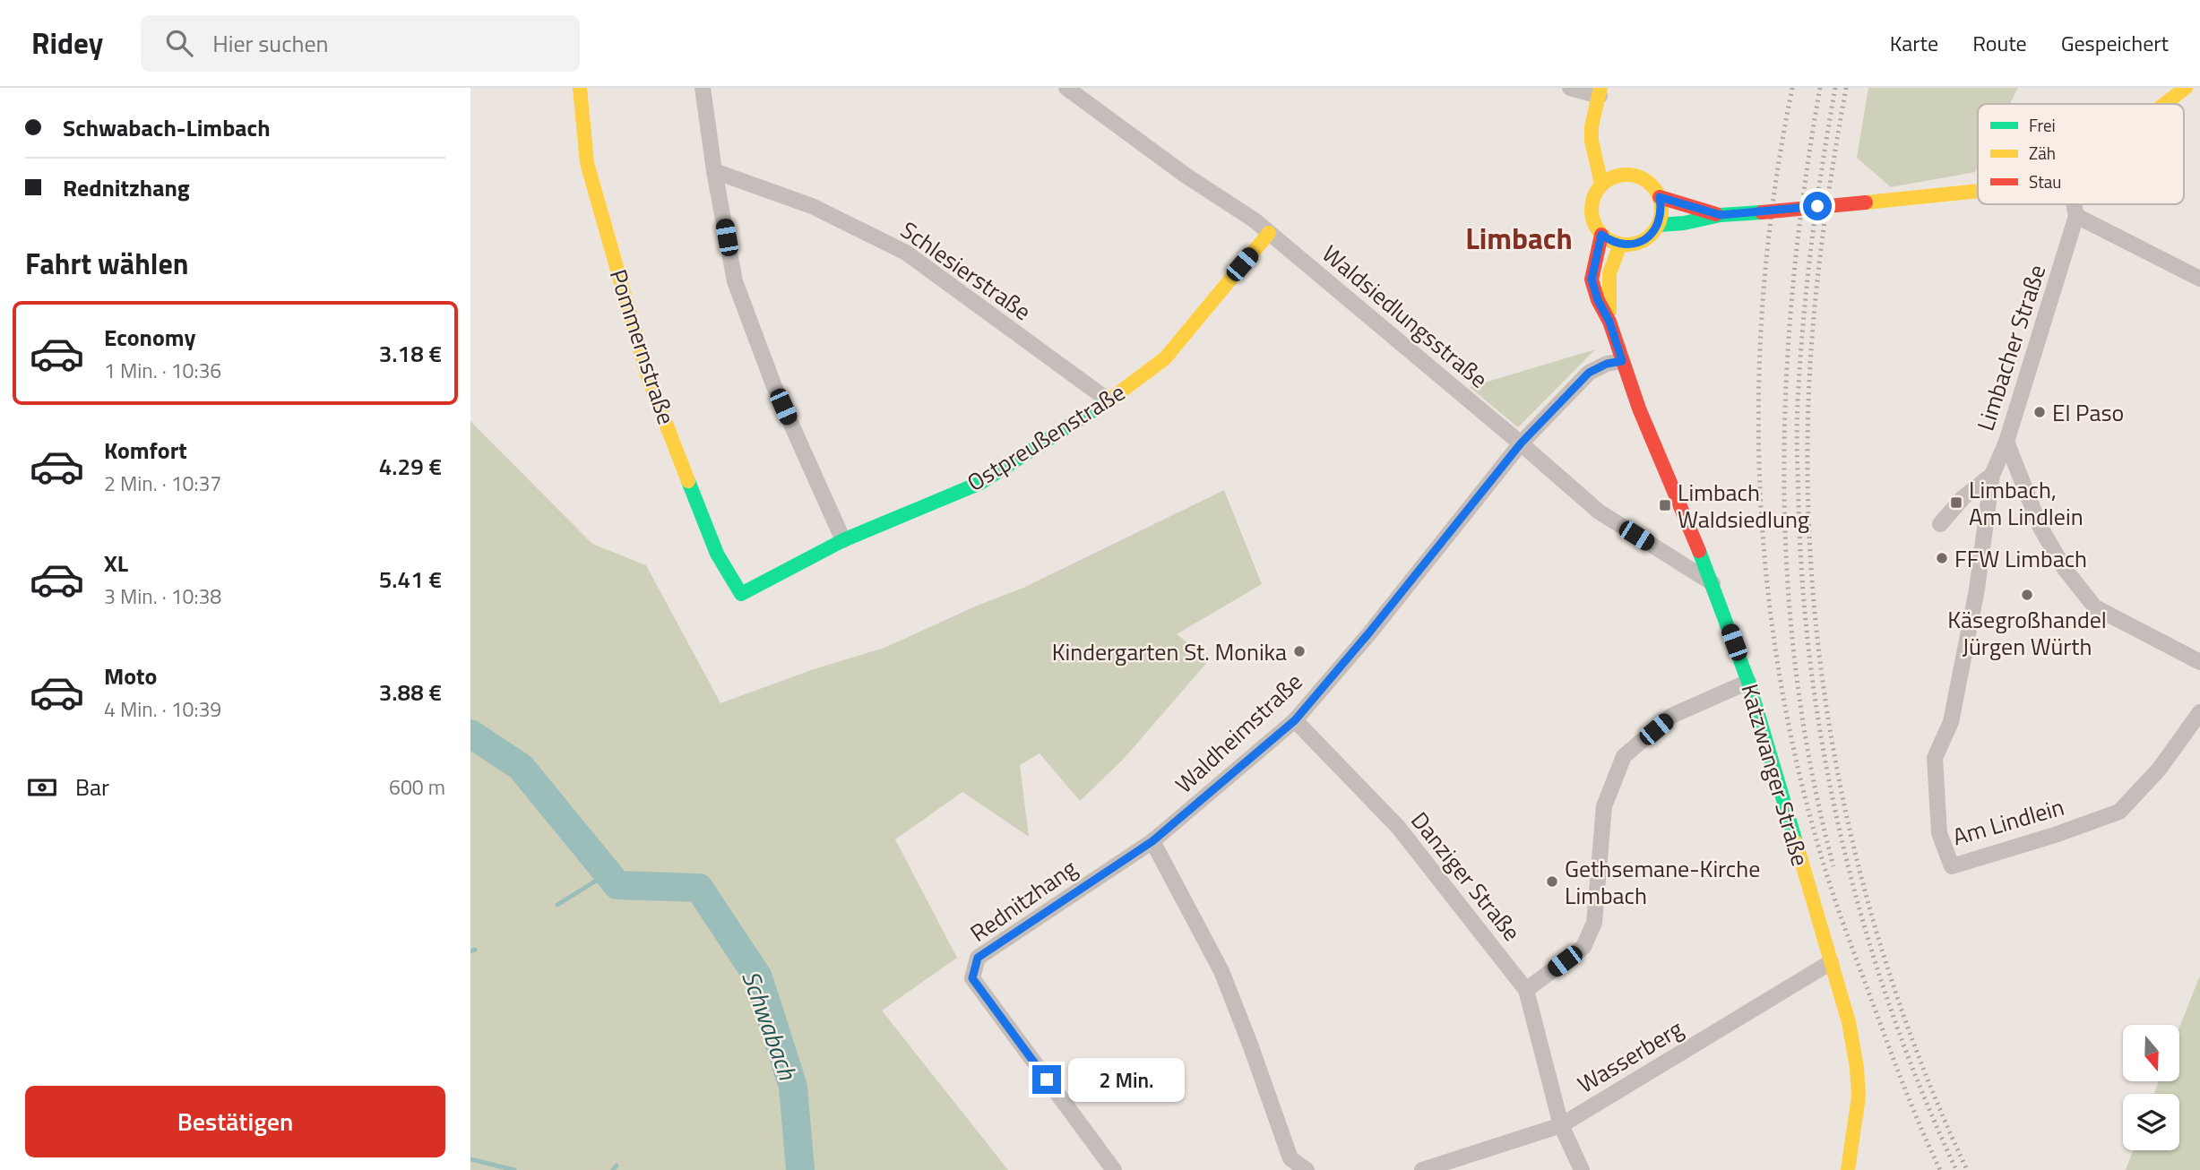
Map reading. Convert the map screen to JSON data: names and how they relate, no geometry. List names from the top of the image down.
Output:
{
  "streets": {
    "main road": ["Pommernstraße", "Ostpreußenstraße", "Katzwanger Straße"],
    "street": [
      "Schlesierstraße",
      "Waldsiedlungsstraße",
      "Limbacher Straße",
      "Waldheimstraße",
      "Am Lindlein",
      "Danziger Straße",
      "Rednitzhang",
      "Wasserberg"
    ]
  },
  "crossings": [
    ["Schlesierstraße", "Ostpreußenstraße"],
    ["Waldsiedlungsstraße", "Ostpreußenstraße"],
    ["Waldsiedlungsstraße", "Waldheimstraße"],
    ["Waldsiedlungsstraße", "Katzwanger Straße"],
    ["Pommernstraße", "Ostpreußenstraße"],
    ["Limbacher Straße", "Am Lindlein"],
    ["Waldheimstraße", "Katzwanger Straße"],
    ["Waldheimstraße", "Danziger Straße"],
    ["Waldheimstraße", "Rednitzhang"],
    ["Katzwanger Straße", "Wasserberg"],
    ["Danziger Straße", "Wasserberg"]
  ],
  "districts": ["Limbach"],
  "water": ["Schwabach"],
  "places": {
    "other": [
      "El Paso",
      "FFW Limbach",
      "Käsegroßhandel Jürgen Würth",
      "Kindergarten St. Monika",
      "Gethsemane-Kirche Limbach"
    ],
    "transit": ["Limbach, Am Lindlein", "Limbach Waldsiedlung"]
  },
  "legend": ["Frei", "Zäh", "Stau"],
  "north": "bottom",
  "page": {
    "header": "Ridey",
    "search": "Hier suchen",
    "nav": ["Karte", "Route", "Gespeichert"],
    "banner": ["Schwabach-Limbach", "Rednitzhang"],
    "heading": "Fahrt wählen",
    "list": [
      {
        "name": "Economy",
        "note": "1 Min. · 10:36",
        "value": "3.18 €"
      },
      {
        "name": "Komfort",
        "note": "2 Min. · 10:37",
        "value": "4.29 €"
      },
      {
        "name": "XL",
        "note": "3 Min. · 10:38",
        "value": "5.41 €"
      },
      {
        "name": "Moto",
        "note": "4 Min. · 10:39",
        "value": "3.88 €"
      }
    ],
    "pay": ["Bar", "600 m"],
    "bubble": "2 Min.",
    "buttons": "Bestätigen"
  }
}
